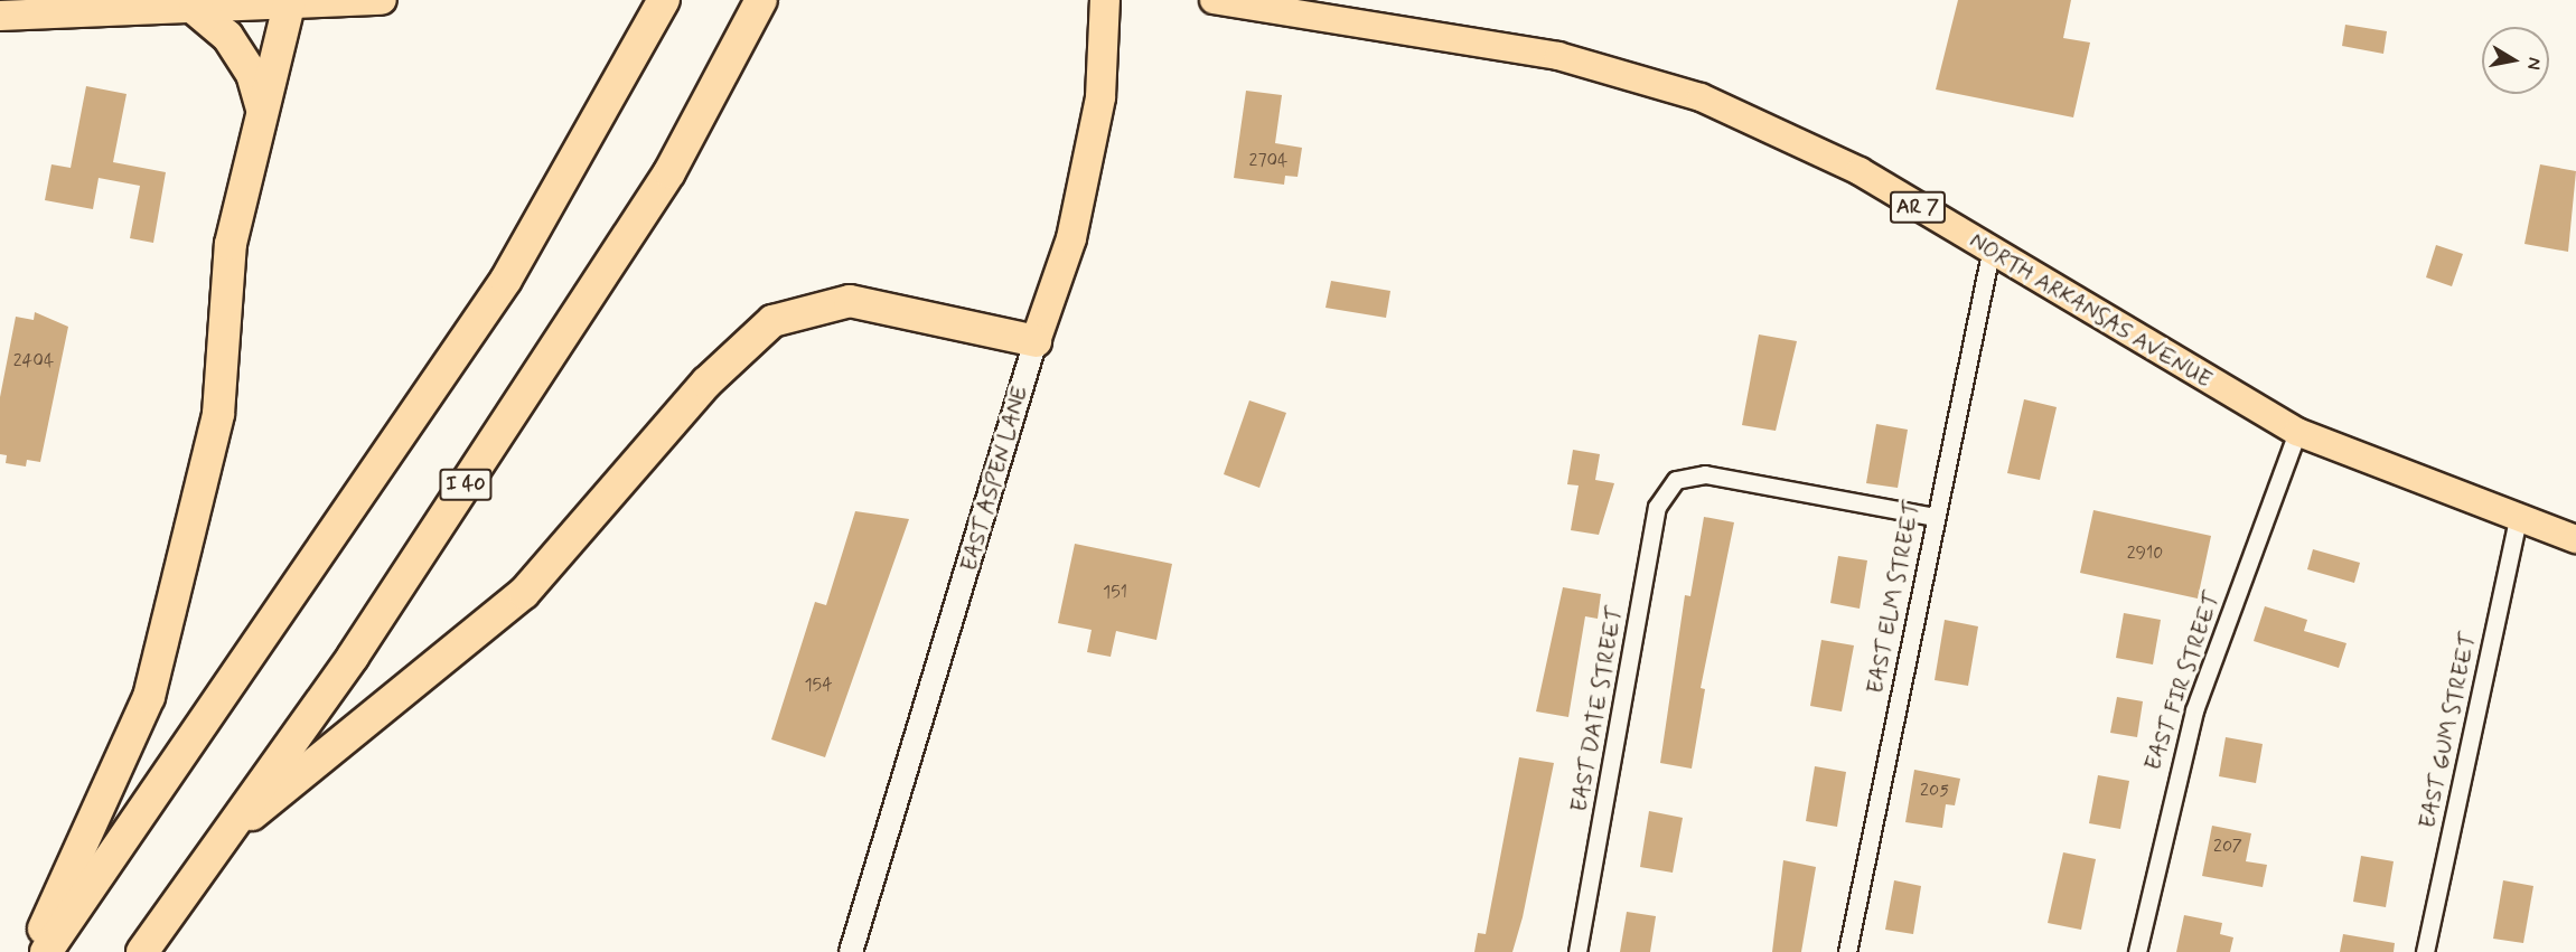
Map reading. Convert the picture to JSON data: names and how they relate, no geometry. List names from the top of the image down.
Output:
{
  "streets": {
    "highway": ["EAST ASPEN LANE", "I 40"],
    "main road": ["AR 7", "NORTH ARKANSAS AVENUE"],
    "street": [
      "EAST ELM STREET",
      "EAST FIR STREET",
      "EAST DATE STREET",
      "EAST GUM STREET"
    ]
  },
  "crossings": [
    ["NORTH ARKANSAS AVENUE", "EAST ELM STREET"],
    ["NORTH ARKANSAS AVENUE", "EAST FIR STREET"],
    ["NORTH ARKANSAS AVENUE", "EAST GUM STREET"],
    ["EAST ELM STREET", "EAST DATE STREET"]
  ],
  "house_numbers": [
    "2704",
    "2404",
    "2910",
    "151",
    "154",
    "205",
    "207"
  ],
  "north": "right"
}
